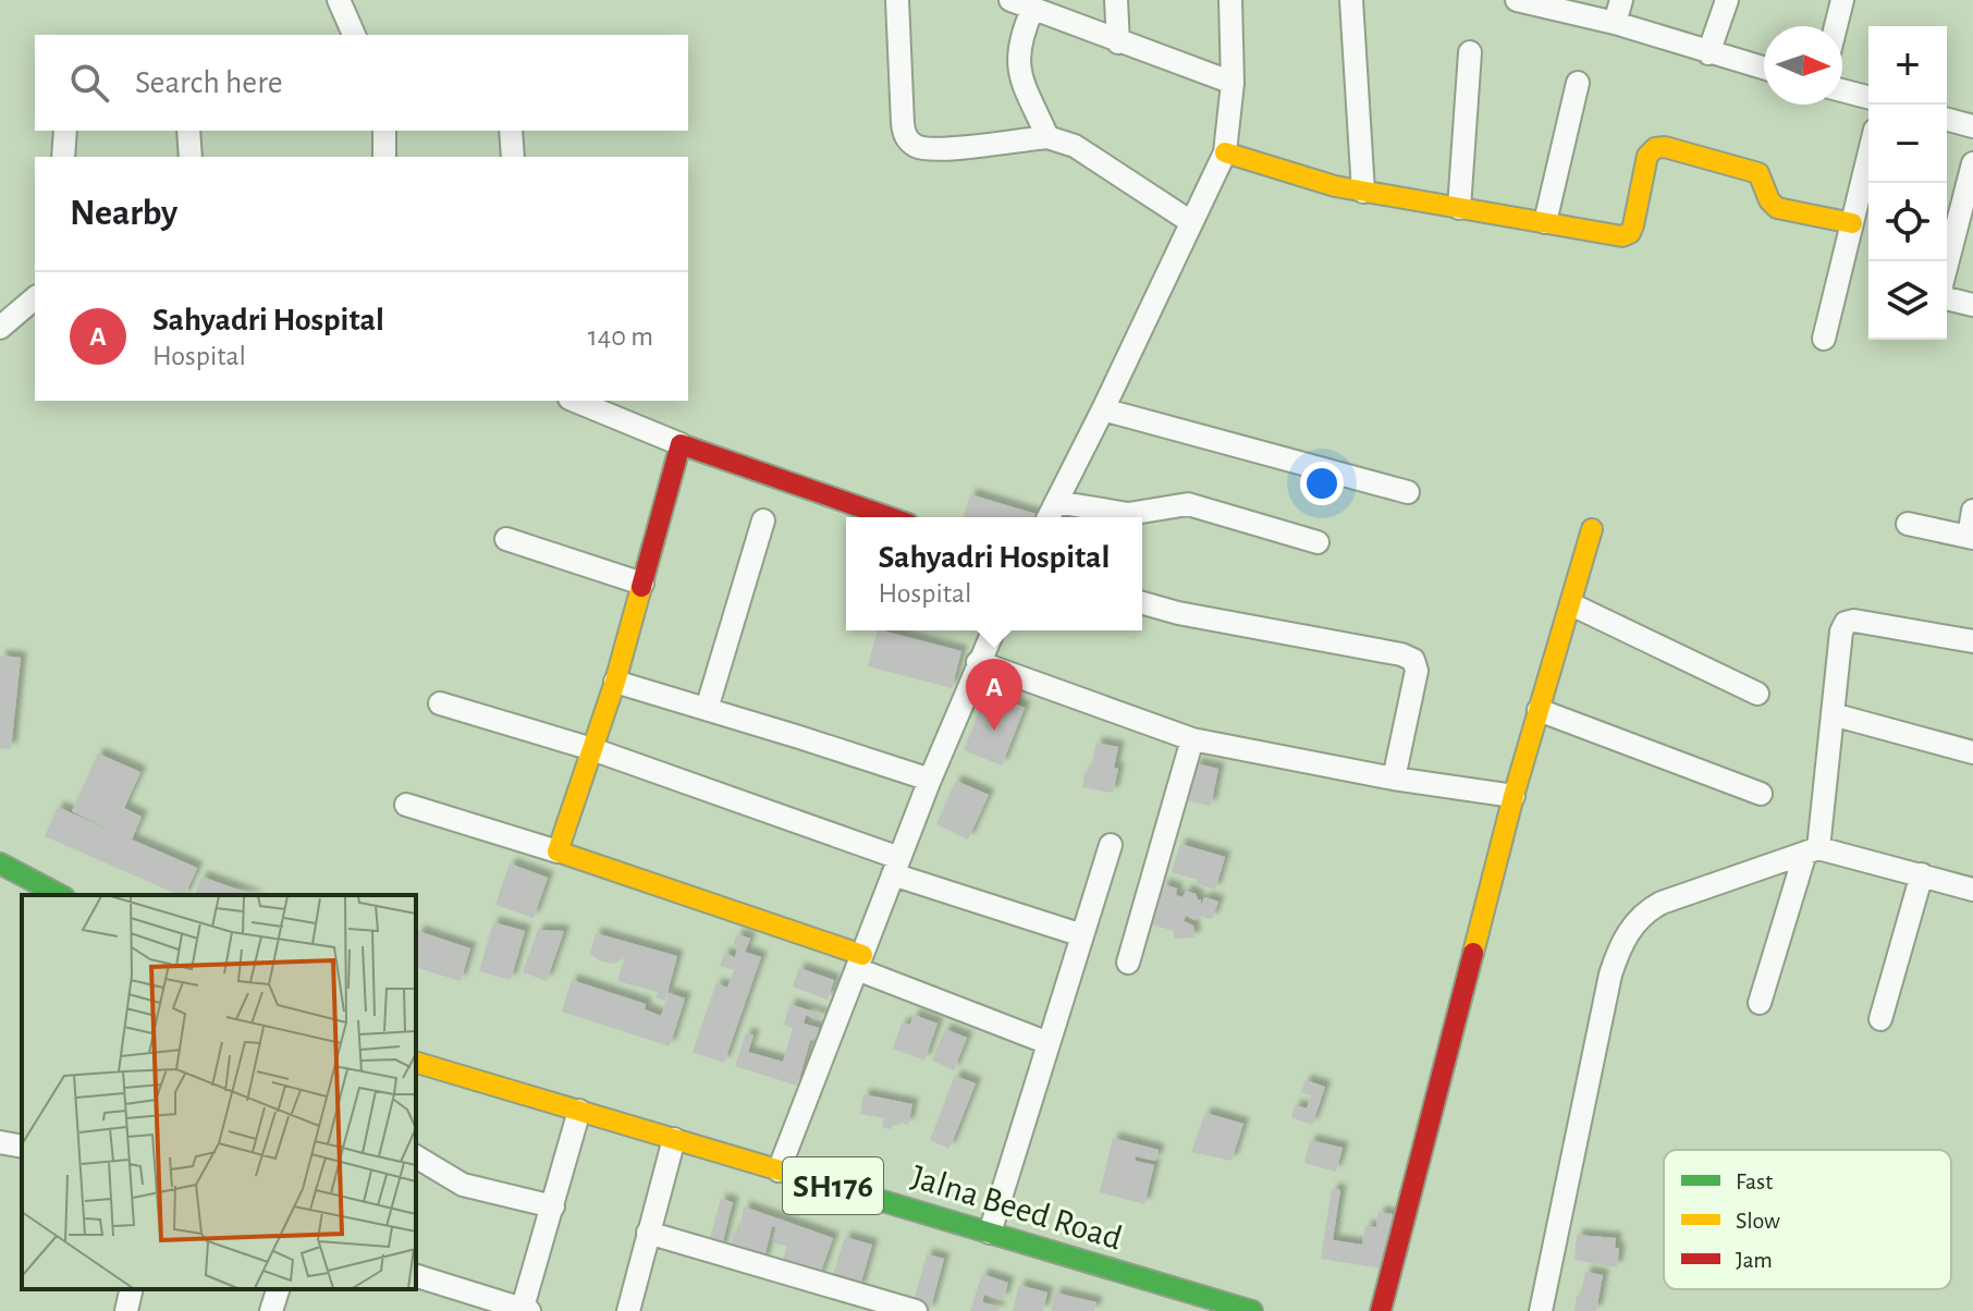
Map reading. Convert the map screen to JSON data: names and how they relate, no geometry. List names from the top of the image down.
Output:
{
  "streets": {
    "street": ["SH176", "Jalna Beed Road"]
  },
  "legend": ["Fast", "Slow", "Jam"],
  "north": "right",
  "page": {
    "map_buttons": ["+", "−"],
    "search": "Search here",
    "heading": "Nearby",
    "list": [
      {
        "mark": "A",
        "name": "Sahyadri Hospital",
        "note": "Hospital",
        "value": "140 m"
      }
    ],
    "popup": ["Sahyadri Hospital", "Hospital"],
    "pins": "A"
  }
}
